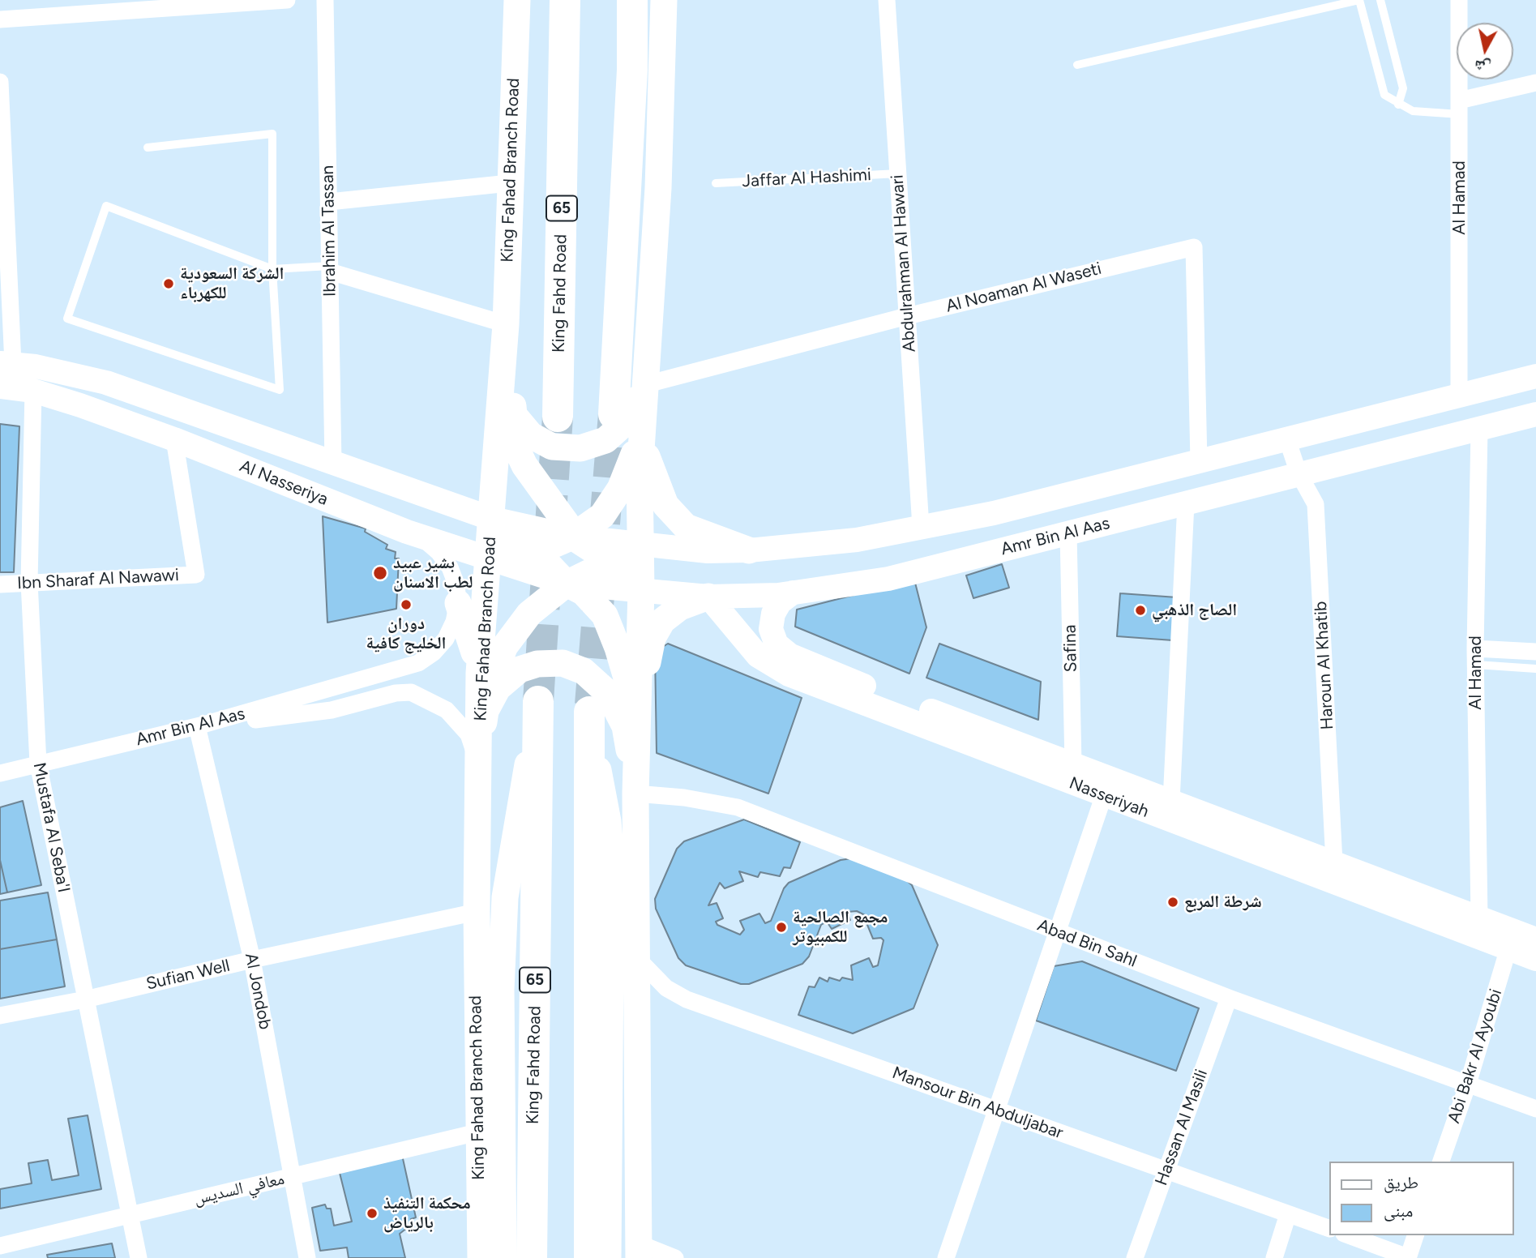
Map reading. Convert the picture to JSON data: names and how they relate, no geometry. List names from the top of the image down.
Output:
{
  "streets": {
    "highway": ["65", "King Fahd Road"],
    "main road": [
      "King Fahad Branch Road",
      "Al Nasseriya",
      "Amr Bin Al Aas",
      "Nasseriyah"
    ],
    "street": [
      "Al Hamad",
      "Ibrahim Al Tassan",
      "Abdulrahman Al Hawari",
      "Al Noaman Al Waseti",
      "Ibn Sharaf Al Nawawi",
      "Safina",
      "Haroun Al Khatib",
      "Mustafa Al Seba'I",
      "Abad Bin Sahl",
      "Sufian Well",
      "Al Jondob",
      "Abi Bakr Al Ayoubi",
      "Mansour Bin Abduljabar",
      "Hassan Al Masili",
      "معافي السديس"
    ],
    "lane": ["Jaffar Al Hashimi"]
  },
  "crossings": [
    ["King Fahad Branch Road", "Al Nasseriya"],
    ["King Fahad Branch Road", "Sufian Well"],
    ["King Fahad Branch Road", "معافي السديس"],
    ["Jaffar Al Hashimi", "Abdulrahman Al Hawari"],
    ["Al Hamad", "Amr Bin Al Aas"],
    ["Al Hamad", "Nasseriyah"],
    ["Ibrahim Al Tassan", "Al Nasseriya"],
    ["Abdulrahman Al Hawari", "Al Noaman Al Waseti"],
    ["Al Nasseriya", "Amr Bin Al Aas"],
    ["Al Nasseriya", "Ibn Sharaf Al Nawawi"],
    ["Al Nasseriya", "Mustafa Al Seba'I"],
    ["Amr Bin Al Aas", "Safina"],
    ["Amr Bin Al Aas", "Haroun Al Khatib"],
    ["Amr Bin Al Aas", "Nasseriyah"],
    ["Amr Bin Al Aas", "Mustafa Al Seba'I"],
    ["Amr Bin Al Aas", "Al Jondob"],
    ["Ibn Sharaf Al Nawawi", "Mustafa Al Seba'I"],
    ["Safina", "Nasseriyah"],
    ["Haroun Al Khatib", "Nasseriyah"],
    ["Nasseriyah", "Abi Bakr Al Ayoubi"],
    ["Mustafa Al Seba'I", "Sufian Well"],
    ["Mustafa Al Seba'I", "معافي السديس"],
    ["Abad Bin Sahl", "Abi Bakr Al Ayoubi"],
    ["Abad Bin Sahl", "Hassan Al Masili"],
    ["Sufian Well", "Al Jondob"],
    ["Al Jondob", "معافي السديس"],
    ["Mansour Bin Abduljabar", "Hassan Al Masili"]
  ],
  "places": [
    "الشركة السعودية للكهرباء",
    "بشير عبيد لطب الاسنان",
    "دوران الخليج كافية",
    "الصاج الذهبي",
    "شرطة المربع",
    "مجمع الصالحية للكمبيوتر",
    "محكمة التنفيذ بالرياض"
  ],
  "legend": ["طريق", "مبنى"],
  "north": "bottom"
}
